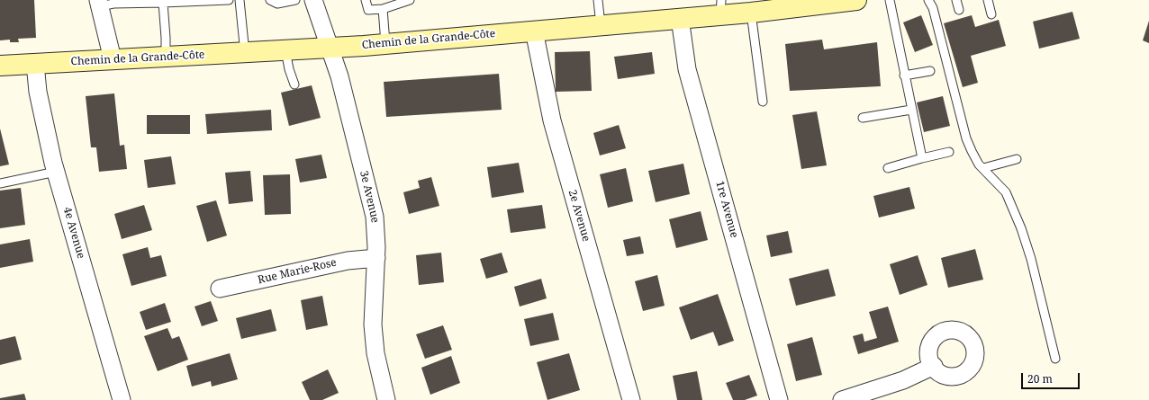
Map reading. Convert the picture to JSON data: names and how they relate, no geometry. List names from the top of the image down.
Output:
{
  "streets": {
    "main road": ["Chemin de la Grande-Côte"],
    "street": [
      "3e Avenue",
      "1re Avenue",
      "2e Avenue",
      "4e Avenue",
      "Rue Marie-Rose"
    ]
  },
  "crossings": [
    ["Chemin de la Grande-Côte", "3e Avenue"],
    ["Chemin de la Grande-Côte", "1re Avenue"],
    ["Chemin de la Grande-Côte", "2e Avenue"],
    ["Chemin de la Grande-Côte", "4e Avenue"],
    ["3e Avenue", "Rue Marie-Rose"]
  ],
  "scale_bar": "20 m"
}
